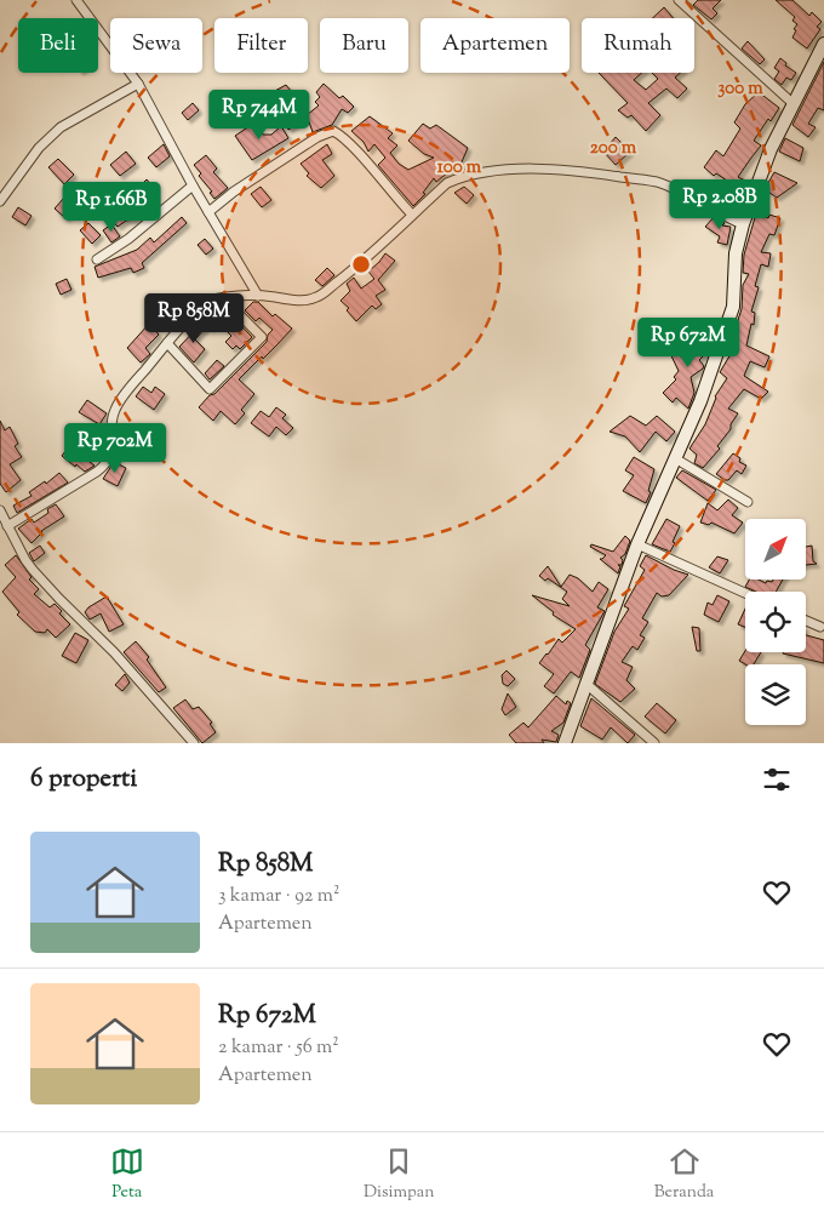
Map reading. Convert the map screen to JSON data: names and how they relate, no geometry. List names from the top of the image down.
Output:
{
  "north": "top right",
  "page": {
    "chip": [
      "Beli",
      "Sewa",
      "Filter",
      "Baru",
      "Apartemen",
      "Rumah"
    ],
    "price": [
      "Rp 744M",
      "Rp 2.08B",
      "Rp 1.66B",
      "Rp 858M",
      "Rp 672M",
      "Rp 702M"
    ],
    "heading": "6 properti",
    "list": [
      {
        "name": "Rp 858M",
        "note": "3 kamar · 92 m² · Apartemen"
      },
      {
        "name": "Rp 672M",
        "note": "2 kamar · 56 m² · Apartemen"
      }
    ],
    "tabs": ["Peta", "Disimpan", "Beranda"]
  },
  "rings": ["300 m", "200 m", "100 m"]
}
